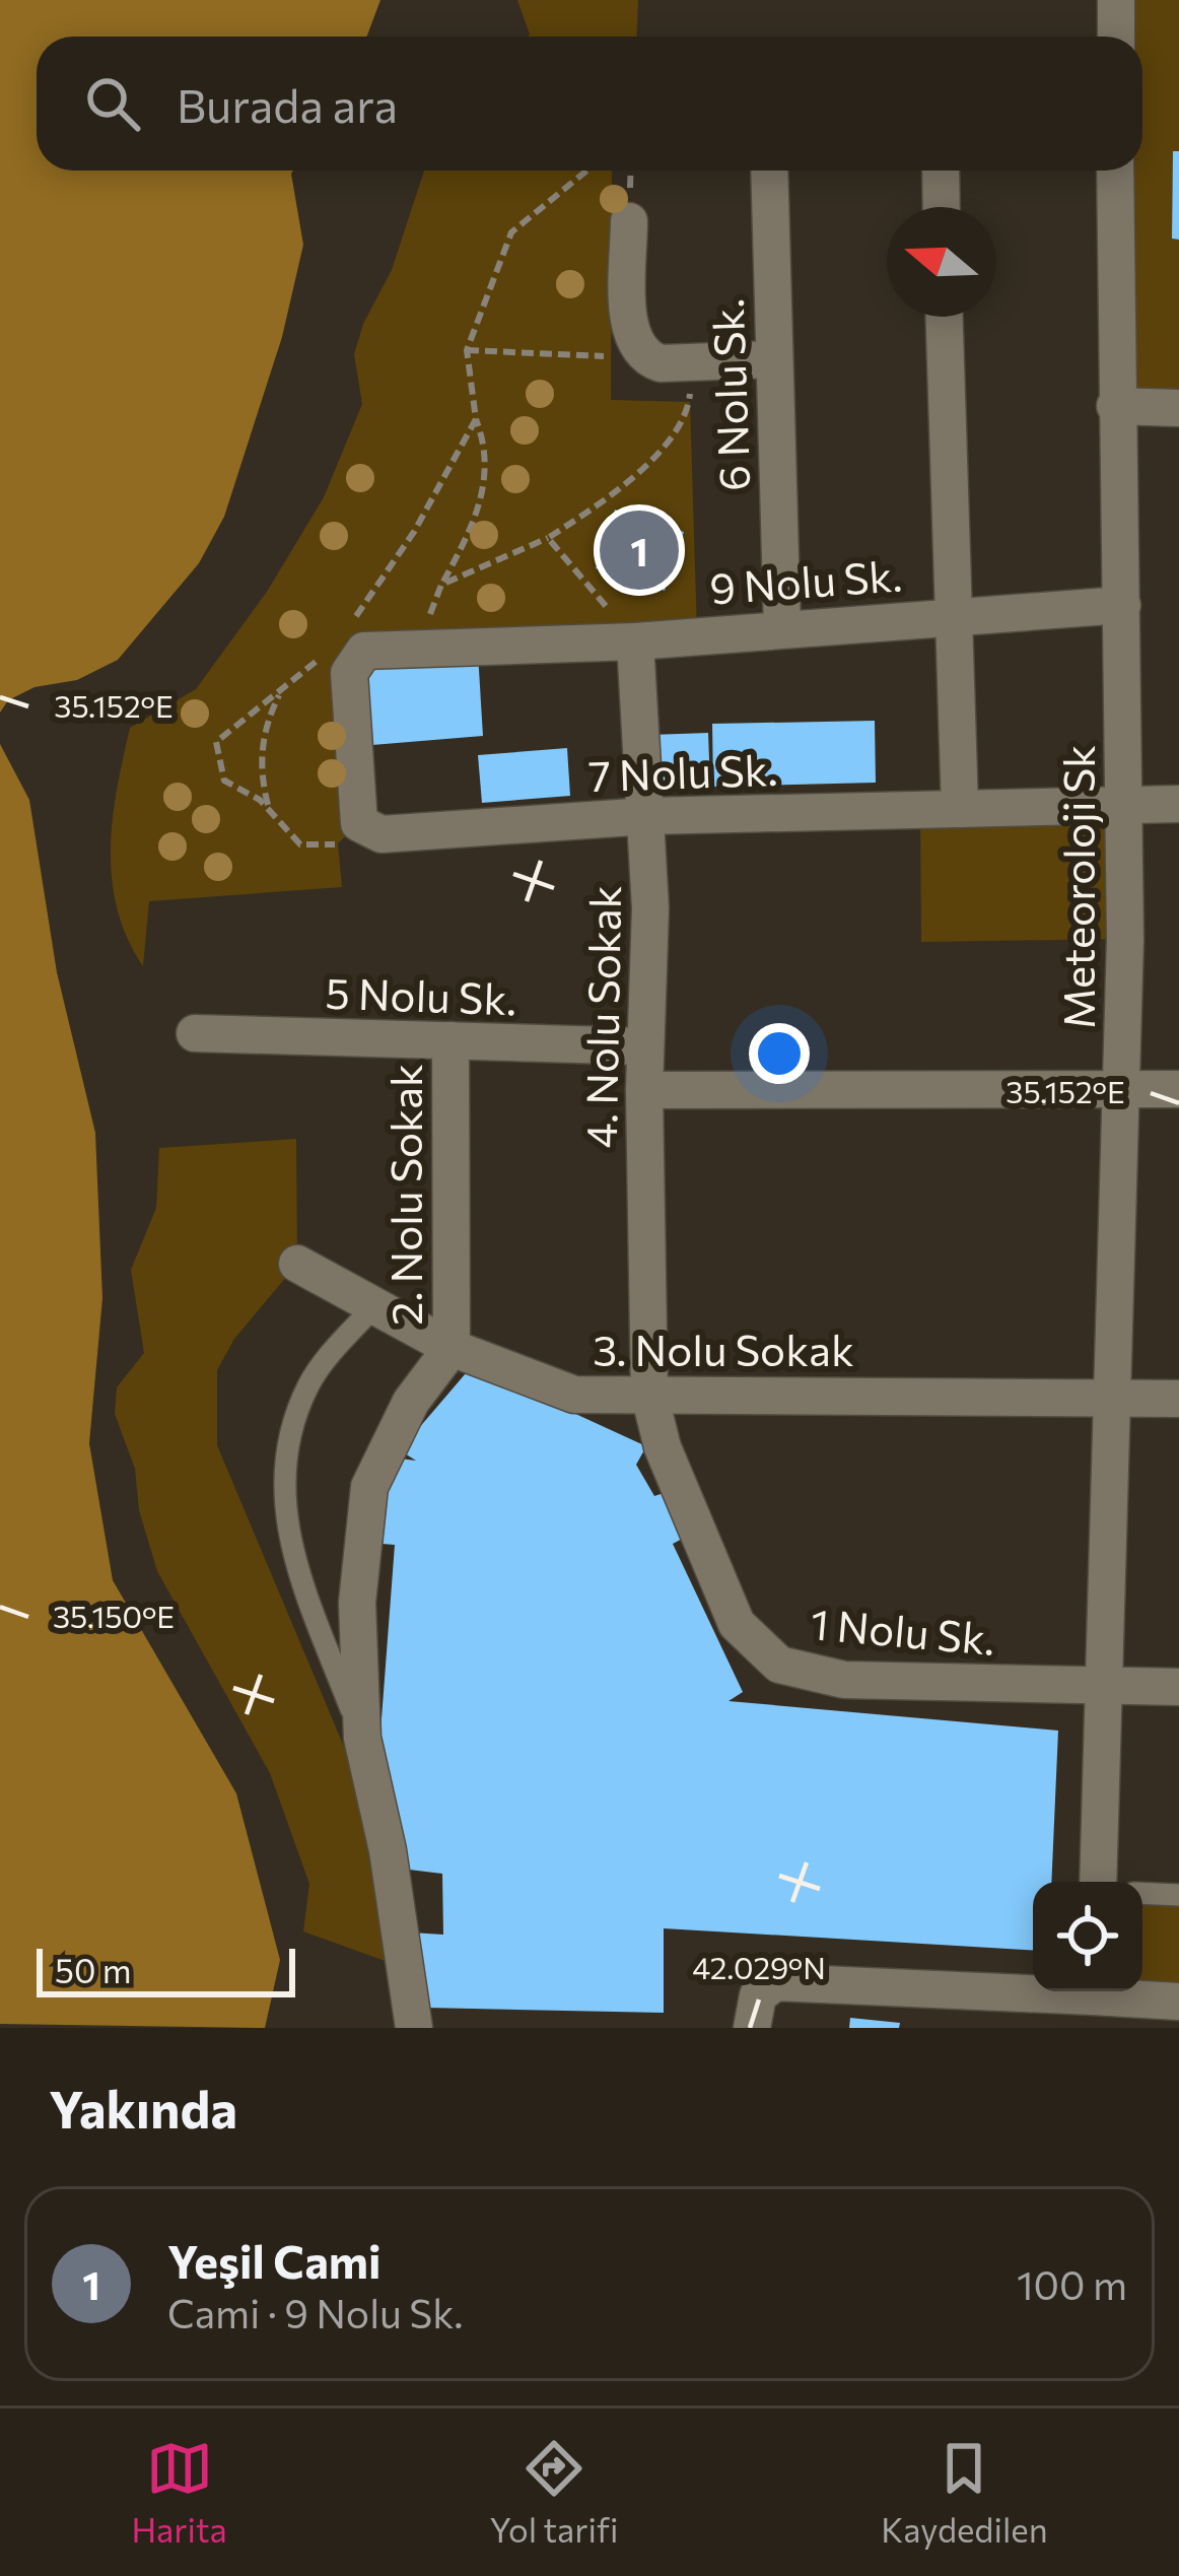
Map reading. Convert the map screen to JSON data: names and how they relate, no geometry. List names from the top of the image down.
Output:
{
  "streets": {
    "street": [
      "6 Nolu Sk.",
      "9 Nolu Sk.",
      "7 Nolu Sk.",
      "Meteoroloji Sk",
      "5 Nolu Sk.",
      "4. Nolu Sokak",
      "2. Nolu Sokak",
      "3. Nolu Sokak",
      "1 Nolu Sk."
    ]
  },
  "crossings": [
    ["6 Nolu Sk.", "9 Nolu Sk."],
    ["9 Nolu Sk.", "Meteoroloji Sk"],
    ["9 Nolu Sk.", "4. Nolu Sokak"],
    ["7 Nolu Sk.", "Meteoroloji Sk"],
    ["7 Nolu Sk.", "4. Nolu Sokak"],
    ["Meteoroloji Sk", "3. Nolu Sokak"],
    ["Meteoroloji Sk", "1 Nolu Sk."],
    ["5 Nolu Sk.", "4. Nolu Sokak"],
    ["5 Nolu Sk.", "2. Nolu Sokak"],
    ["4. Nolu Sokak", "3. Nolu Sokak"],
    ["4. Nolu Sokak", "1 Nolu Sk."],
    ["2. Nolu Sokak", "3. Nolu Sokak"],
    ["3. Nolu Sokak", "1 Nolu Sk."]
  ],
  "scale_bar": "50 m",
  "north": "left",
  "page": {
    "search": "Burada ara",
    "pins": "1",
    "scale": "50 m",
    "heading": "Yakında",
    "list": [
      {
        "mark": "1",
        "name": "Yeşil Cami",
        "note": "Cami · 9 Nolu Sk.",
        "value": "100 m"
      }
    ],
    "nav": ["Harita", "Yol tarifi", "Kaydedilen"]
  },
  "coordinates": ["35.152°E", "35.150°E", "42.029°N"]
}
